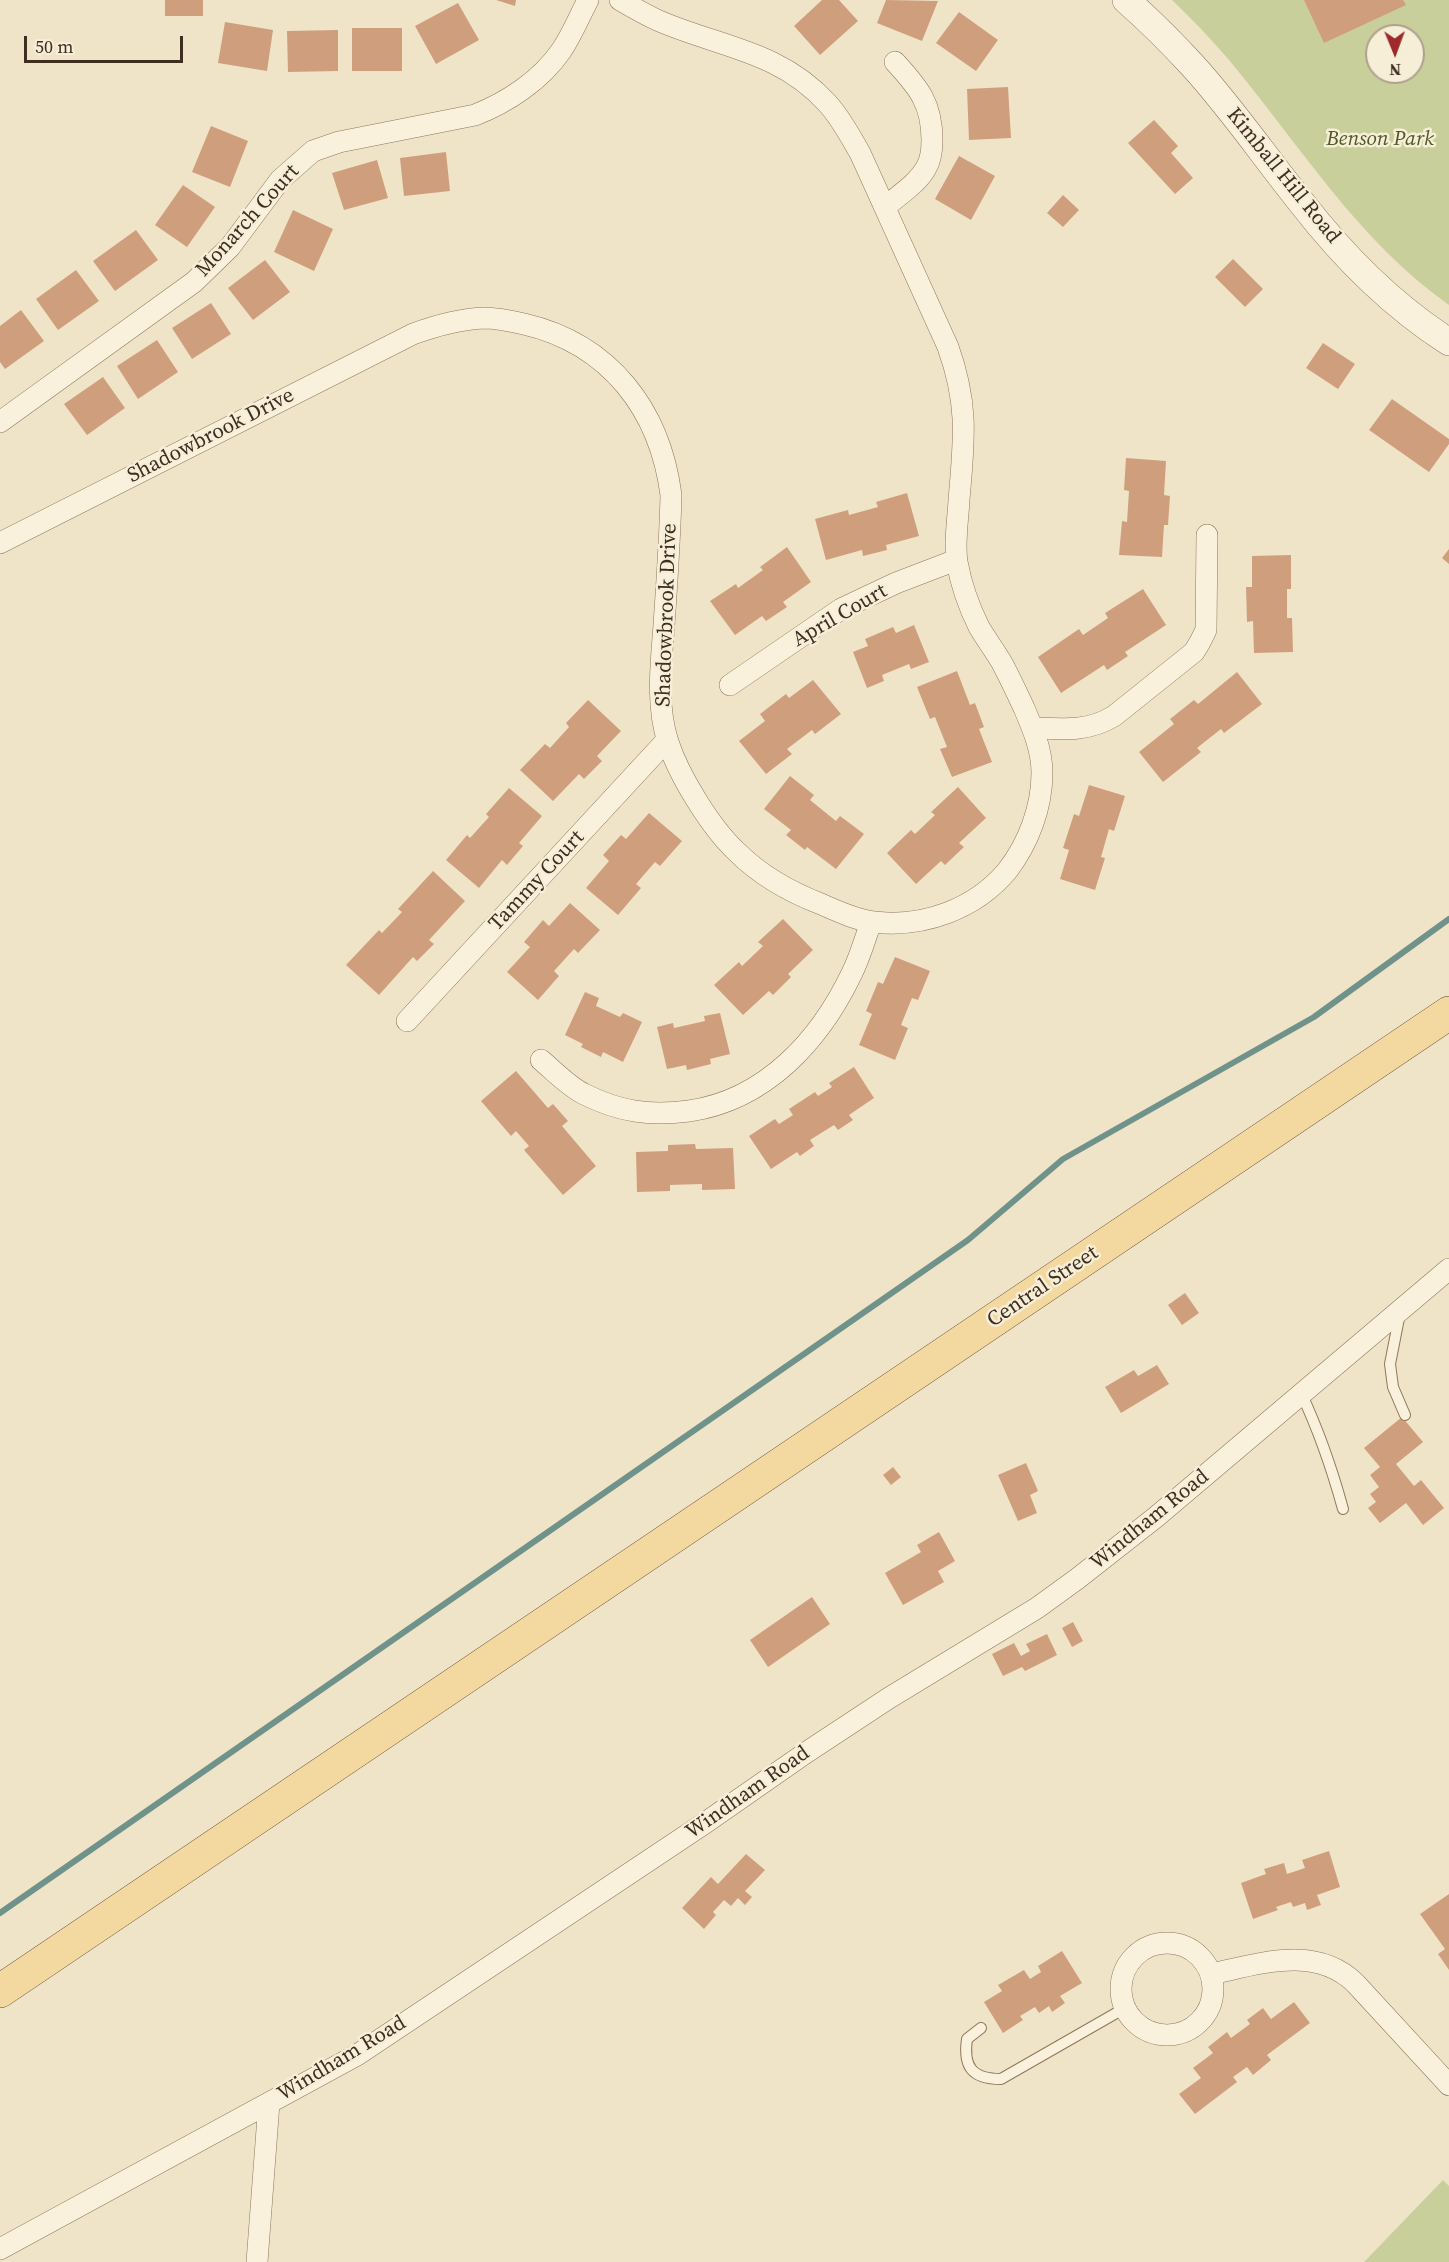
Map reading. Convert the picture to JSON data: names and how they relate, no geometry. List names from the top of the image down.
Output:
{
  "streets": {
    "main road": ["Central Street"],
    "street": [
      "Kimball Hill Road",
      "Monarch Court",
      "Shadowbrook Drive",
      "April Court",
      "Tammy Court",
      "Windham Road"
    ]
  },
  "crossings": [
    ["Shadowbrook Drive", "April Court"],
    ["Shadowbrook Drive", "Tammy Court"]
  ],
  "parks": ["Benson Park"],
  "scale_bar": "50 m",
  "north": "bottom"
}
